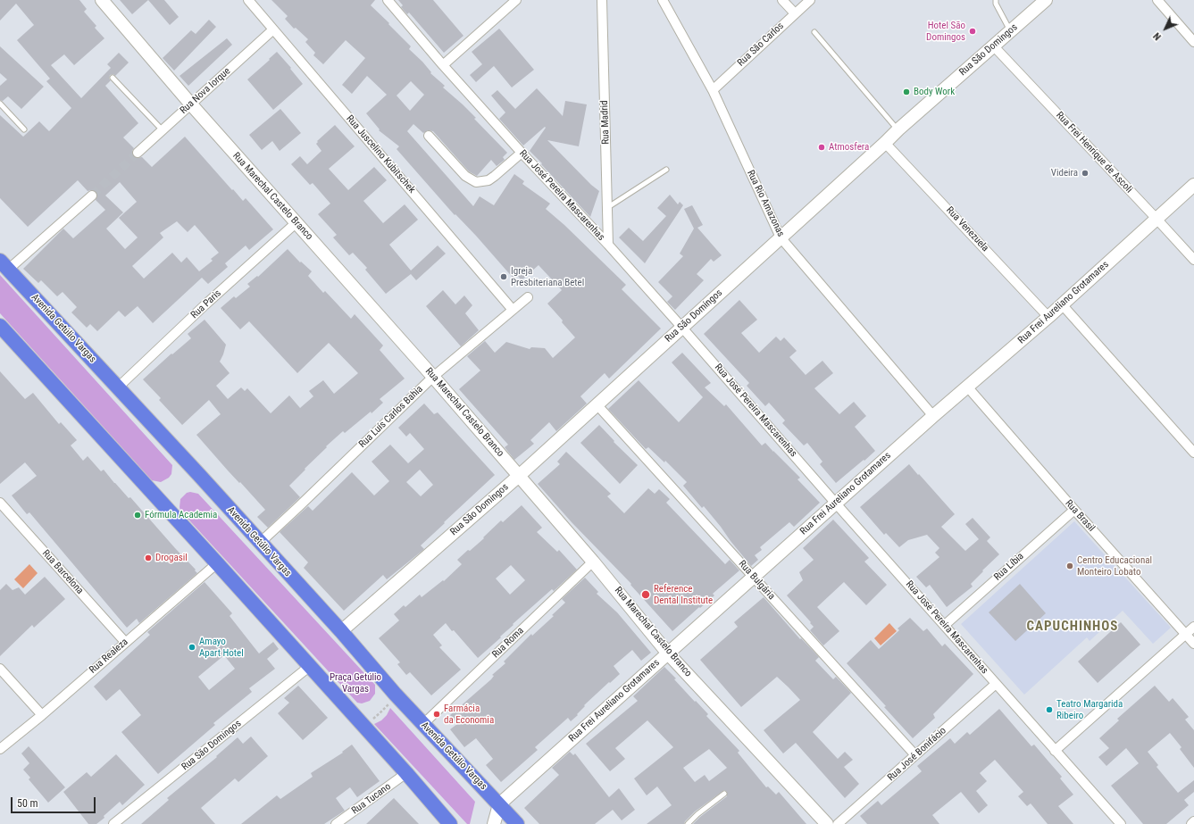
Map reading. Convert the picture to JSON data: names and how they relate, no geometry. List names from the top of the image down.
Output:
{
  "streets": {
    "main road": ["Avenida Getúlio Vargas"],
    "street": [
      "Rua São Carlos",
      "Rua São Domingos",
      "Rua Nova Iorque",
      "Rua Madrid",
      "Rua Frei Henrique de Ascoli",
      "Rua Juscelino Kubitschek",
      "Rua José Pereira Mascarenhas",
      "Rua Marechal Castelo Branco",
      "Rua Rio Amazonas",
      "Rua Venezuela",
      "Rua Frei Aureliano Grotamares",
      "Rua Paris",
      "Rua Luís Carlos Bahia",
      "Rua Brasil",
      "Rua Líbia",
      "Rua Barcelona",
      "Rua Bulgária",
      "Rua Roma",
      "Rua Realeza",
      "Rua José Bonifácio",
      "Rua Tucano"
    ]
  },
  "crossings": [
    ["Rua São Carlos", "Rua Rio Amazonas"],
    ["Rua São Domingos", "Rua Frei Henrique de Ascoli"],
    ["Rua São Domingos", "Rua José Pereira Mascarenhas"],
    ["Rua São Domingos", "Rua Marechal Castelo Branco"],
    ["Rua São Domingos", "Rua Rio Amazonas"],
    ["Rua São Domingos", "Rua Venezuela"],
    ["Rua São Domingos", "Avenida Getúlio Vargas"],
    ["Rua São Domingos", "Rua Bulgária"],
    ["Rua Nova Iorque", "Rua Juscelino Kubitschek"],
    ["Rua Nova Iorque", "Rua Marechal Castelo Branco"],
    ["Rua Madrid", "Rua José Pereira Mascarenhas"],
    ["Rua Frei Henrique de Ascoli", "Rua Frei Aureliano Grotamares"],
    ["Rua Juscelino Kubitschek", "Rua Luís Carlos Bahia"],
    ["Rua José Pereira Mascarenhas", "Rua Frei Aureliano Grotamares"],
    ["Rua José Pereira Mascarenhas", "Rua Líbia"],
    ["Rua José Pereira Mascarenhas", "Rua José Bonifácio"],
    ["Rua Marechal Castelo Branco", "Rua Frei Aureliano Grotamares"],
    ["Rua Marechal Castelo Branco", "Rua Paris"],
    ["Rua Marechal Castelo Branco", "Rua Luís Carlos Bahia"],
    ["Rua Marechal Castelo Branco", "Rua Roma"],
    ["Rua Rio Amazonas", "Rua Frei Aureliano Grotamares"],
    ["Rua Venezuela", "Rua Frei Aureliano Grotamares"],
    ["Rua Frei Aureliano Grotamares", "Avenida Getúlio Vargas"],
    ["Rua Frei Aureliano Grotamares", "Rua Brasil"],
    ["Rua Frei Aureliano Grotamares", "Rua Bulgária"],
    ["Rua Paris", "Avenida Getúlio Vargas"],
    ["Avenida Getúlio Vargas", "Rua Luís Carlos Bahia"],
    ["Avenida Getúlio Vargas", "Rua Roma"],
    ["Rua Brasil", "Rua Líbia"],
    ["Rua Barcelona", "Rua Realeza"],
    ["Rua Bulgária", "Rua José Bonifácio"]
  ],
  "districts": ["CAPUCHINHOS"],
  "parks": ["Praça Getúlio Vargas"],
  "places": [
    "Hotel São Domingos",
    "Body Work",
    "Atmosfera",
    "Videira",
    "Igreja Presbiteriana Betel",
    "Fórmula Academia",
    "Drogasil",
    "Centro Educacional Monteiro Lobato",
    "Reference Dental Institute",
    "Amayo Apart Hotel",
    "Teatro Margarida Ribeiro",
    "Farmácia da Economia"
  ],
  "scale_bar": "50 m",
  "north": "bottom left"
}
